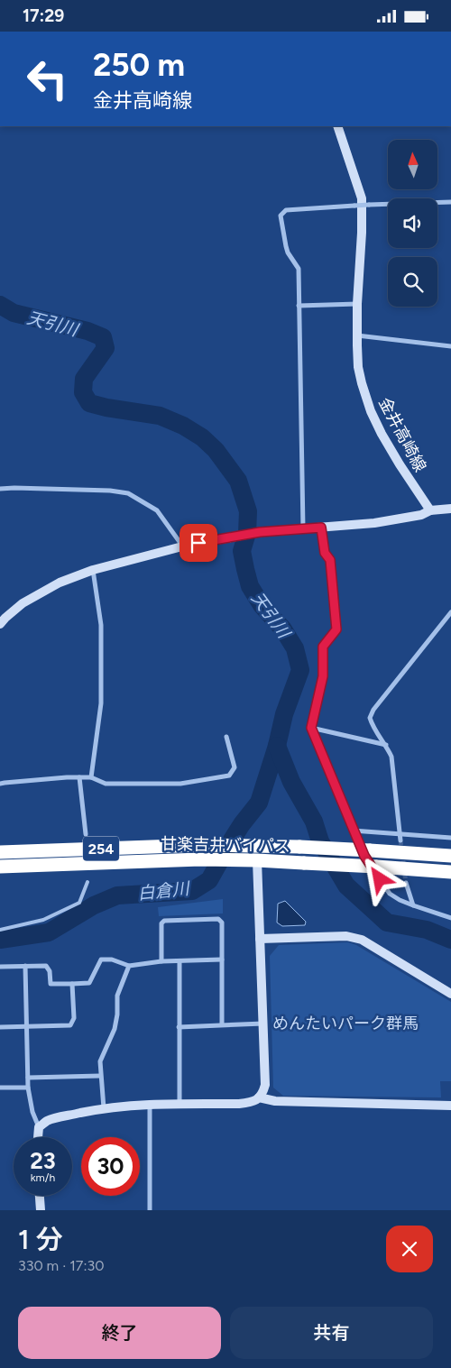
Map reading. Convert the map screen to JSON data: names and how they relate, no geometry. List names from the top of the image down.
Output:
{
  "streets": {
    "highway": ["甘楽吉井バイパス", "254"],
    "street": ["金井高崎線"]
  },
  "water": ["天引川", "白倉川"],
  "parks": ["めんたいパーク群馬"],
  "north": "top",
  "page": {
    "status": "17:29",
    "turn": ["250 m", "金井高崎線"],
    "speed": "23 km/h",
    "limit": "30",
    "heading": ["1 分", "330 m · 17:30"],
    "buttons": ["終了", "共有"]
  }
}
